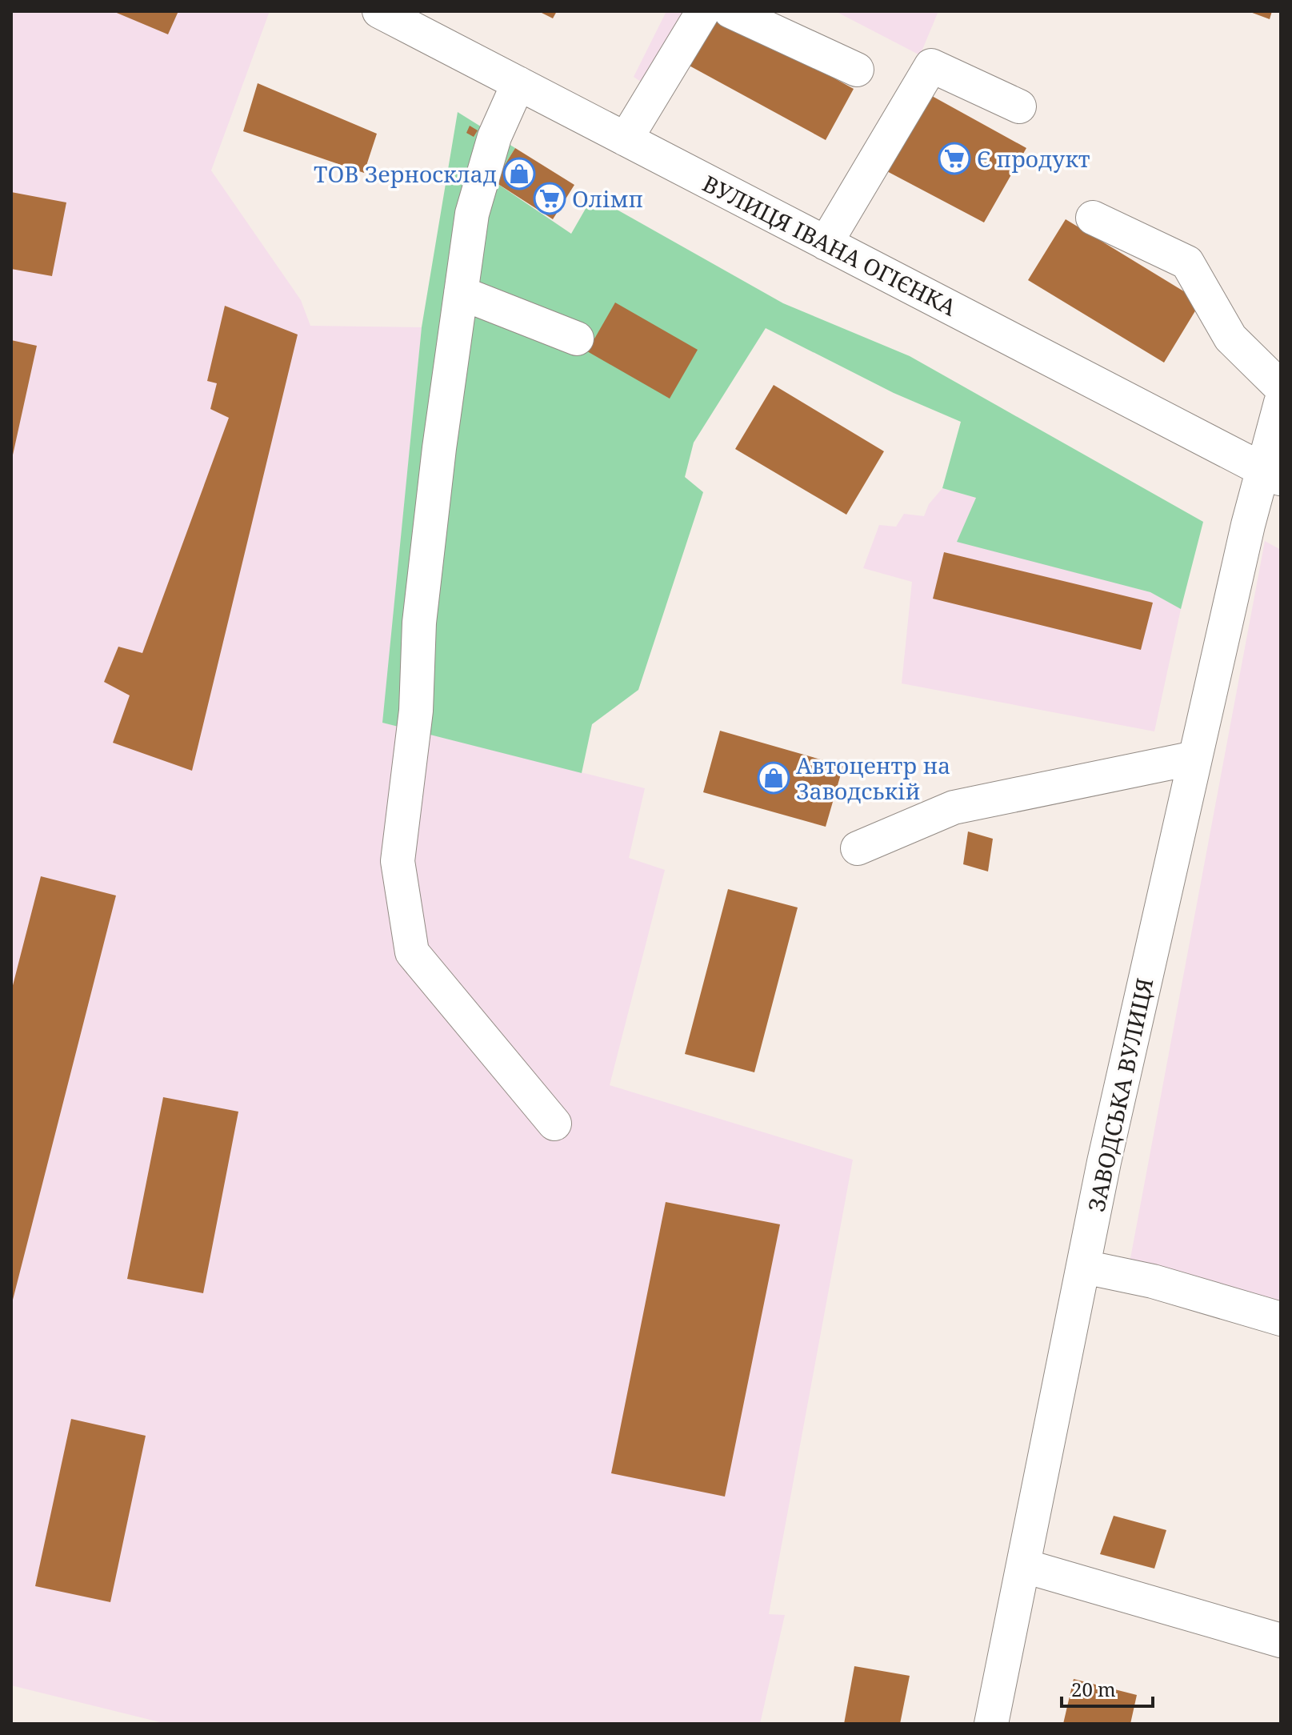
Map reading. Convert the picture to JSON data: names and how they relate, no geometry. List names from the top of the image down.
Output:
{
  "streets": {
    "street": ["ВУЛИЦЯ ІВАНА ОГІЄНКА", "ЗАВОДСЬКА ВУЛИЦЯ"]
  },
  "crossings": [
    ["ВУЛИЦЯ ІВАНА ОГІЄНКА", "ЗАВОДСЬКА ВУЛИЦЯ"]
  ],
  "places": {
    "supermarket": ["Є продукт", "Олімп"],
    "shop": ["ТОВ Зерносклад", "Автоцентр на Заводській"]
  },
  "scale_bar": "20 m"
}
